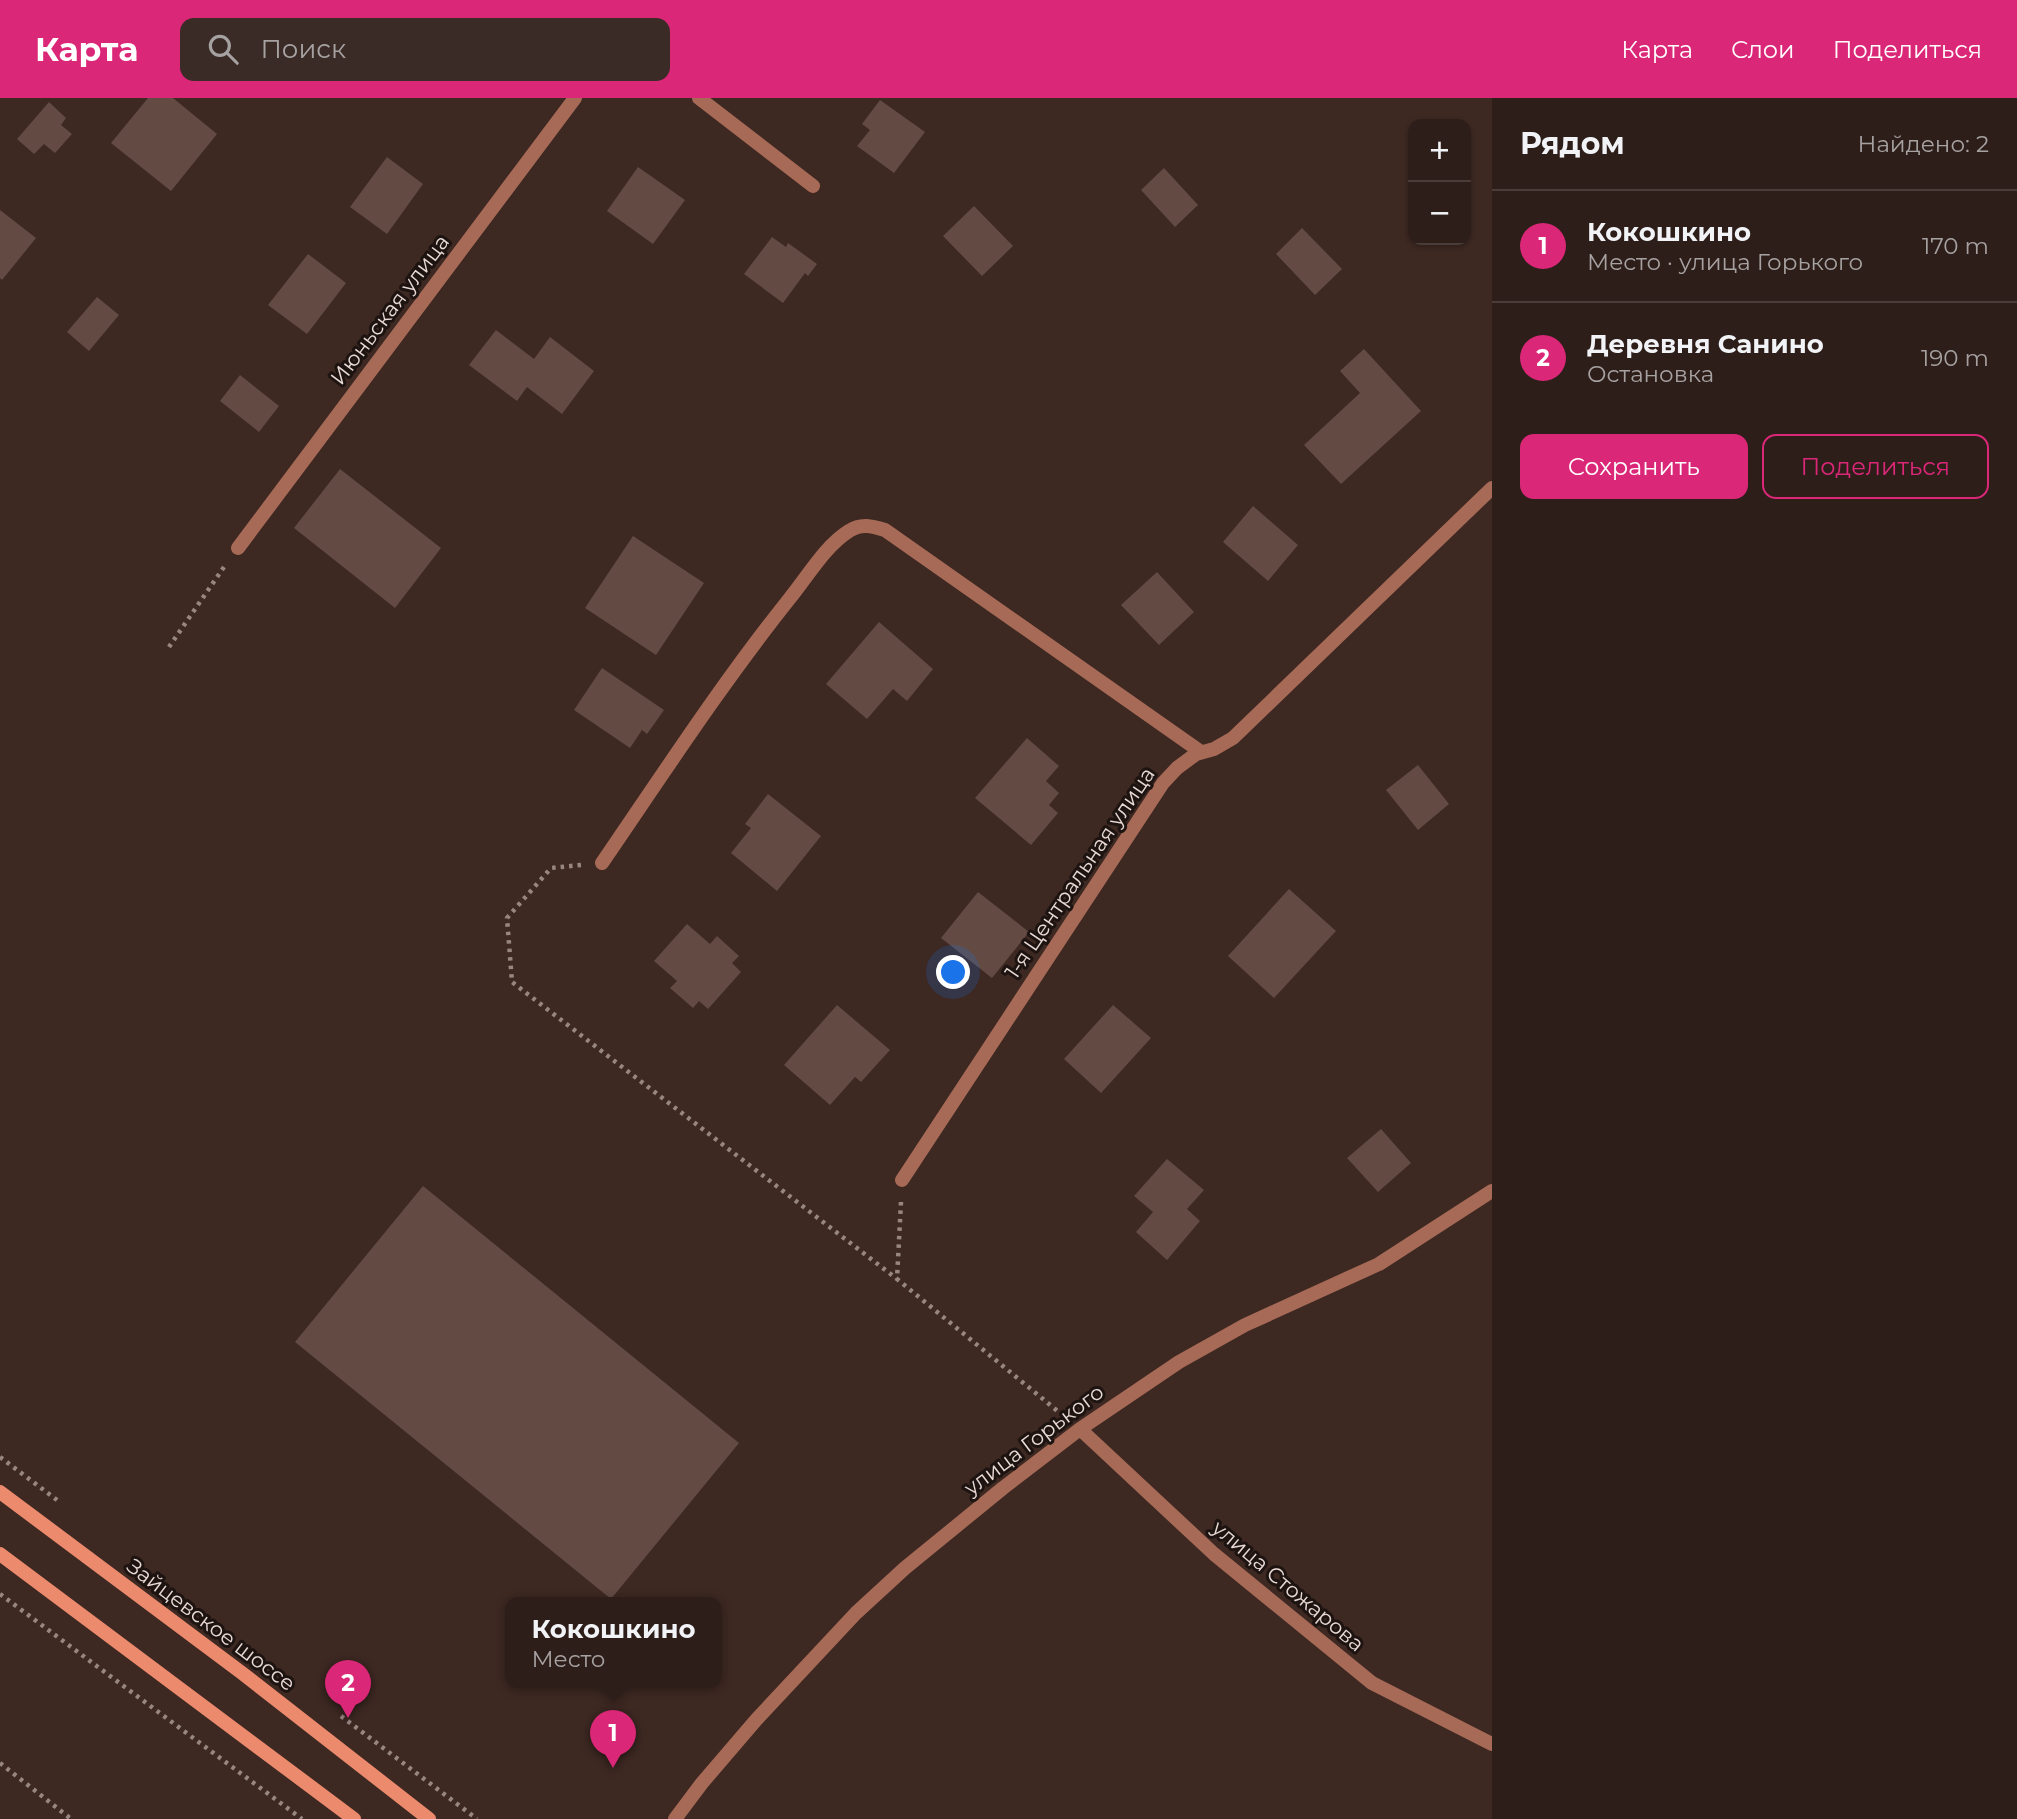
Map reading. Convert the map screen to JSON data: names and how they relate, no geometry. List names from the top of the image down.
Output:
{
  "streets": {
    "main road": ["Зайцевское шоссе"],
    "street": [
      "Июньская улица",
      "1-я Центральная улица",
      "улица Горького",
      "улица Стожарова"
    ]
  },
  "crossings": [
    ["улица Горького", "улица Стожарова"]
  ],
  "page": {
    "header": "Карта",
    "search": "Поиск",
    "nav": ["Карта", "Слои", "Поделиться"],
    "heading": ["Рядом", "Найдено: 2"],
    "map_buttons": ["+", "−"],
    "list": [
      {
        "mark": "1",
        "name": "Кокошкино",
        "note": "Место · улица Горького",
        "value": "170 m"
      },
      {
        "mark": "2",
        "name": "Деревня Санино",
        "note": "Остановка",
        "value": "190 m"
      }
    ],
    "buttons": ["Сохранить", "Поделиться"],
    "popup": ["Кокошкино", "Место"],
    "pins": ["2", "1"]
  }
}
